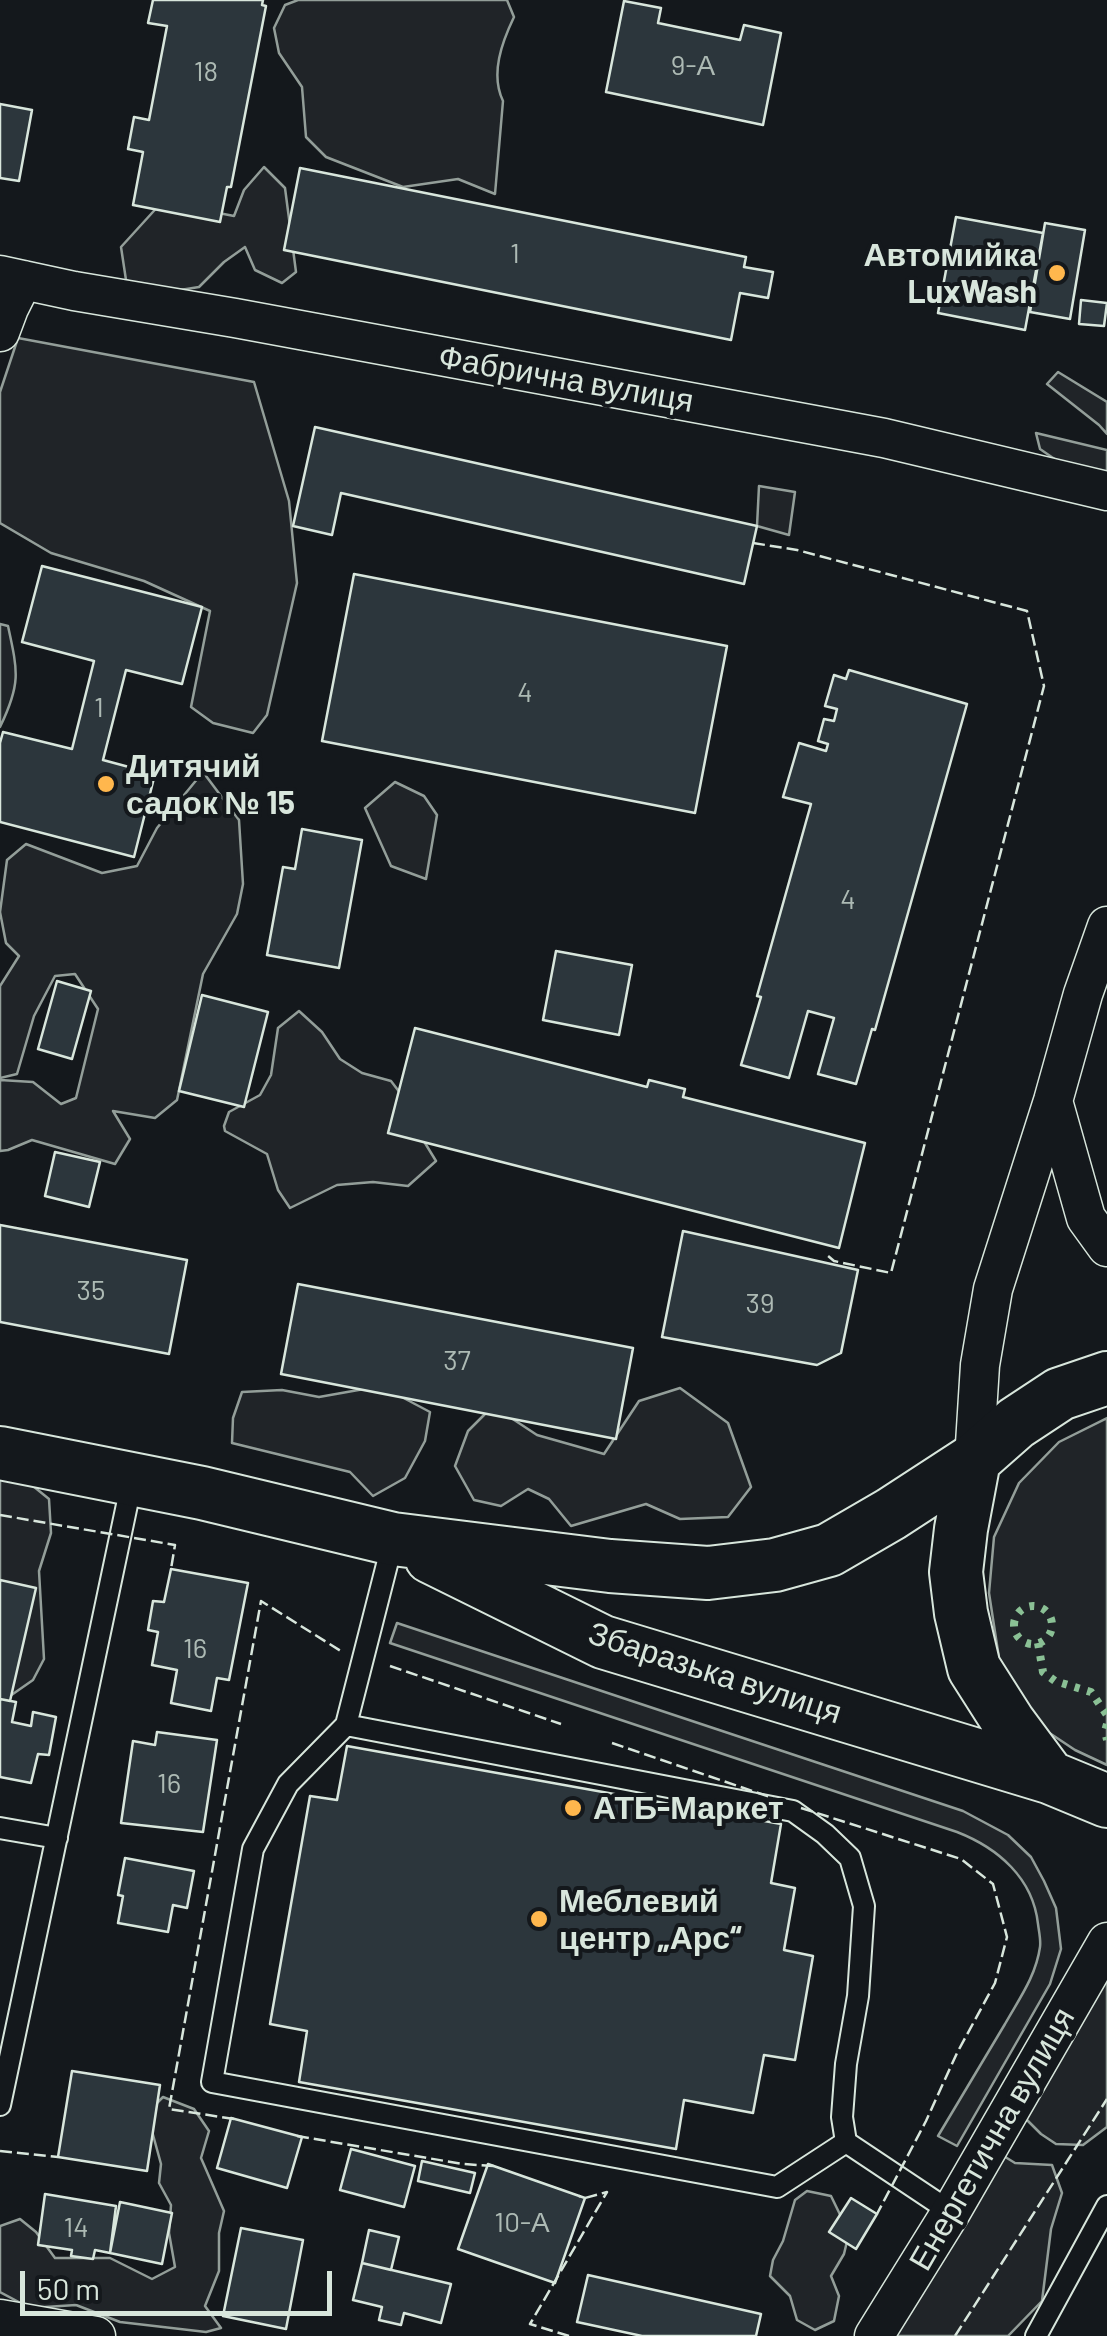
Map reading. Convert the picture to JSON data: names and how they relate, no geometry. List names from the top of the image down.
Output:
{
  "streets": {
    "main road": ["Збаразька вулиця"],
    "street": ["Фабрична вулиця", "Енергетична вулиця"]
  },
  "places": [
    "Автомийка LuxWash",
    "Дитячий садок № 15",
    "АТБ-Маркет",
    "Меблевий центр „Арс“"
  ],
  "house_numbers": [
    "9-А",
    "18",
    "1",
    "4",
    "1",
    "4",
    "35",
    "39",
    "37",
    "16",
    "16",
    "10-А",
    "14"
  ],
  "scale_bar": "50 m"
}
